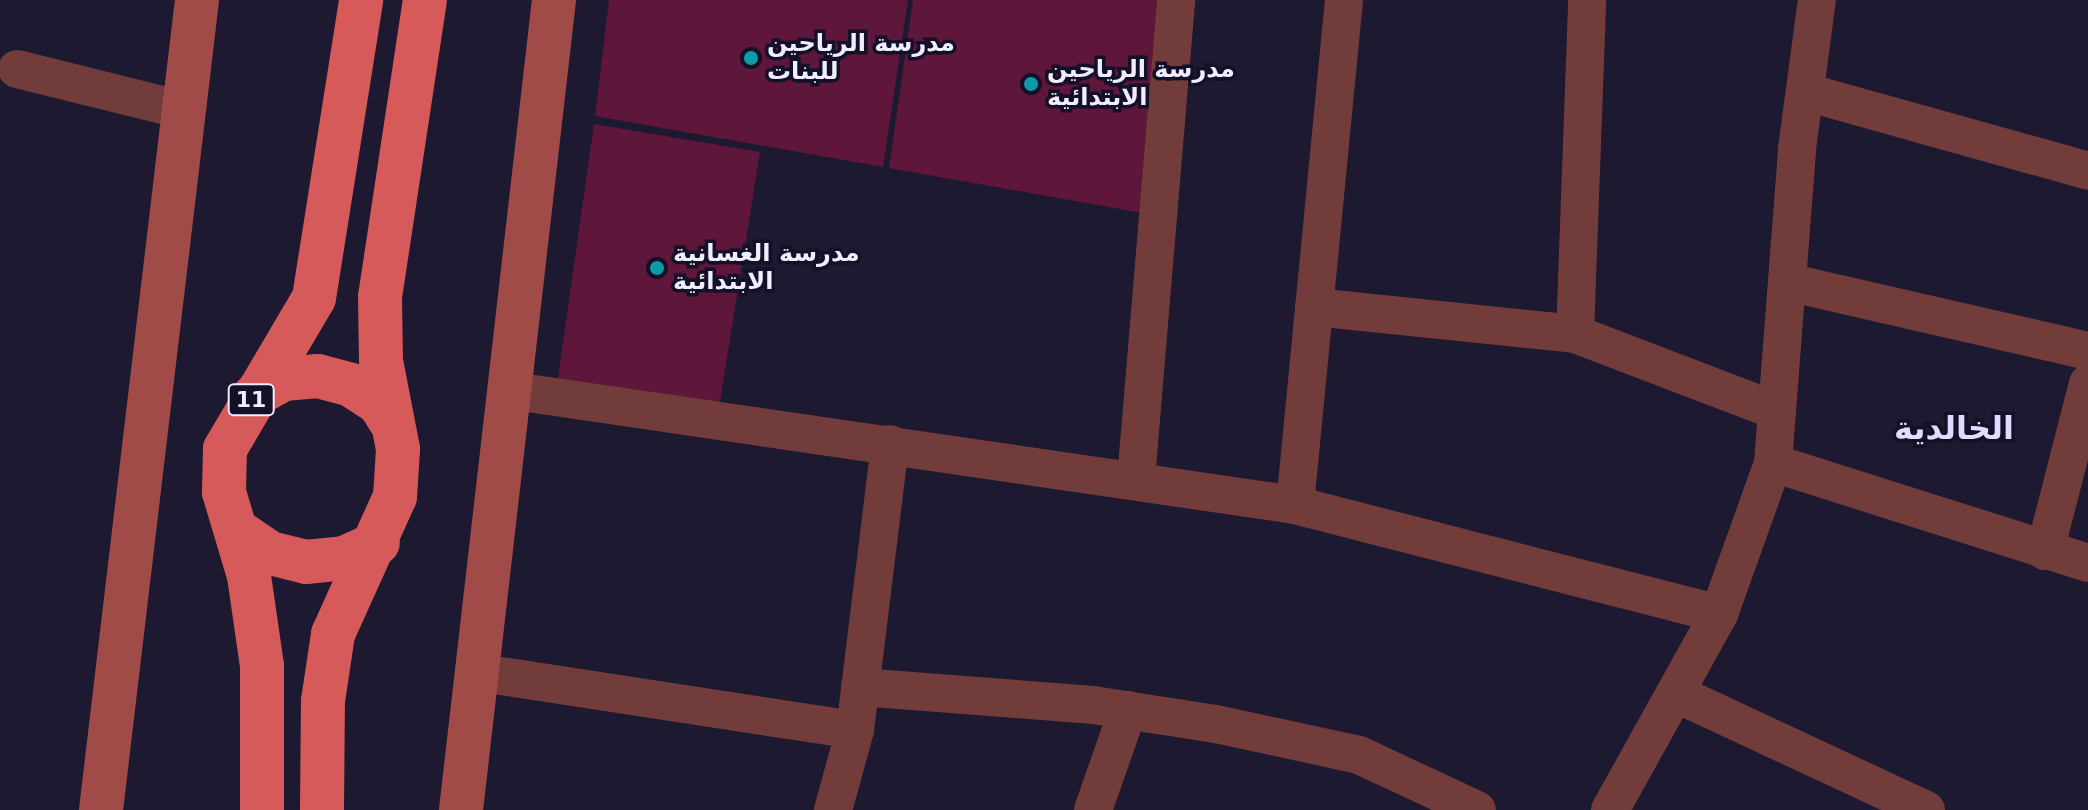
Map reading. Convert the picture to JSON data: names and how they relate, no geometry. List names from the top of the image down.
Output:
{
  "streets": {
    "highway": ["11"]
  },
  "districts": ["الخالدية"],
  "places": ["مدرسة الرياحين للبنات", "مدرسة الرياحين الابتدائية", "مدرسة الغسانية الابتدائية"]
}
